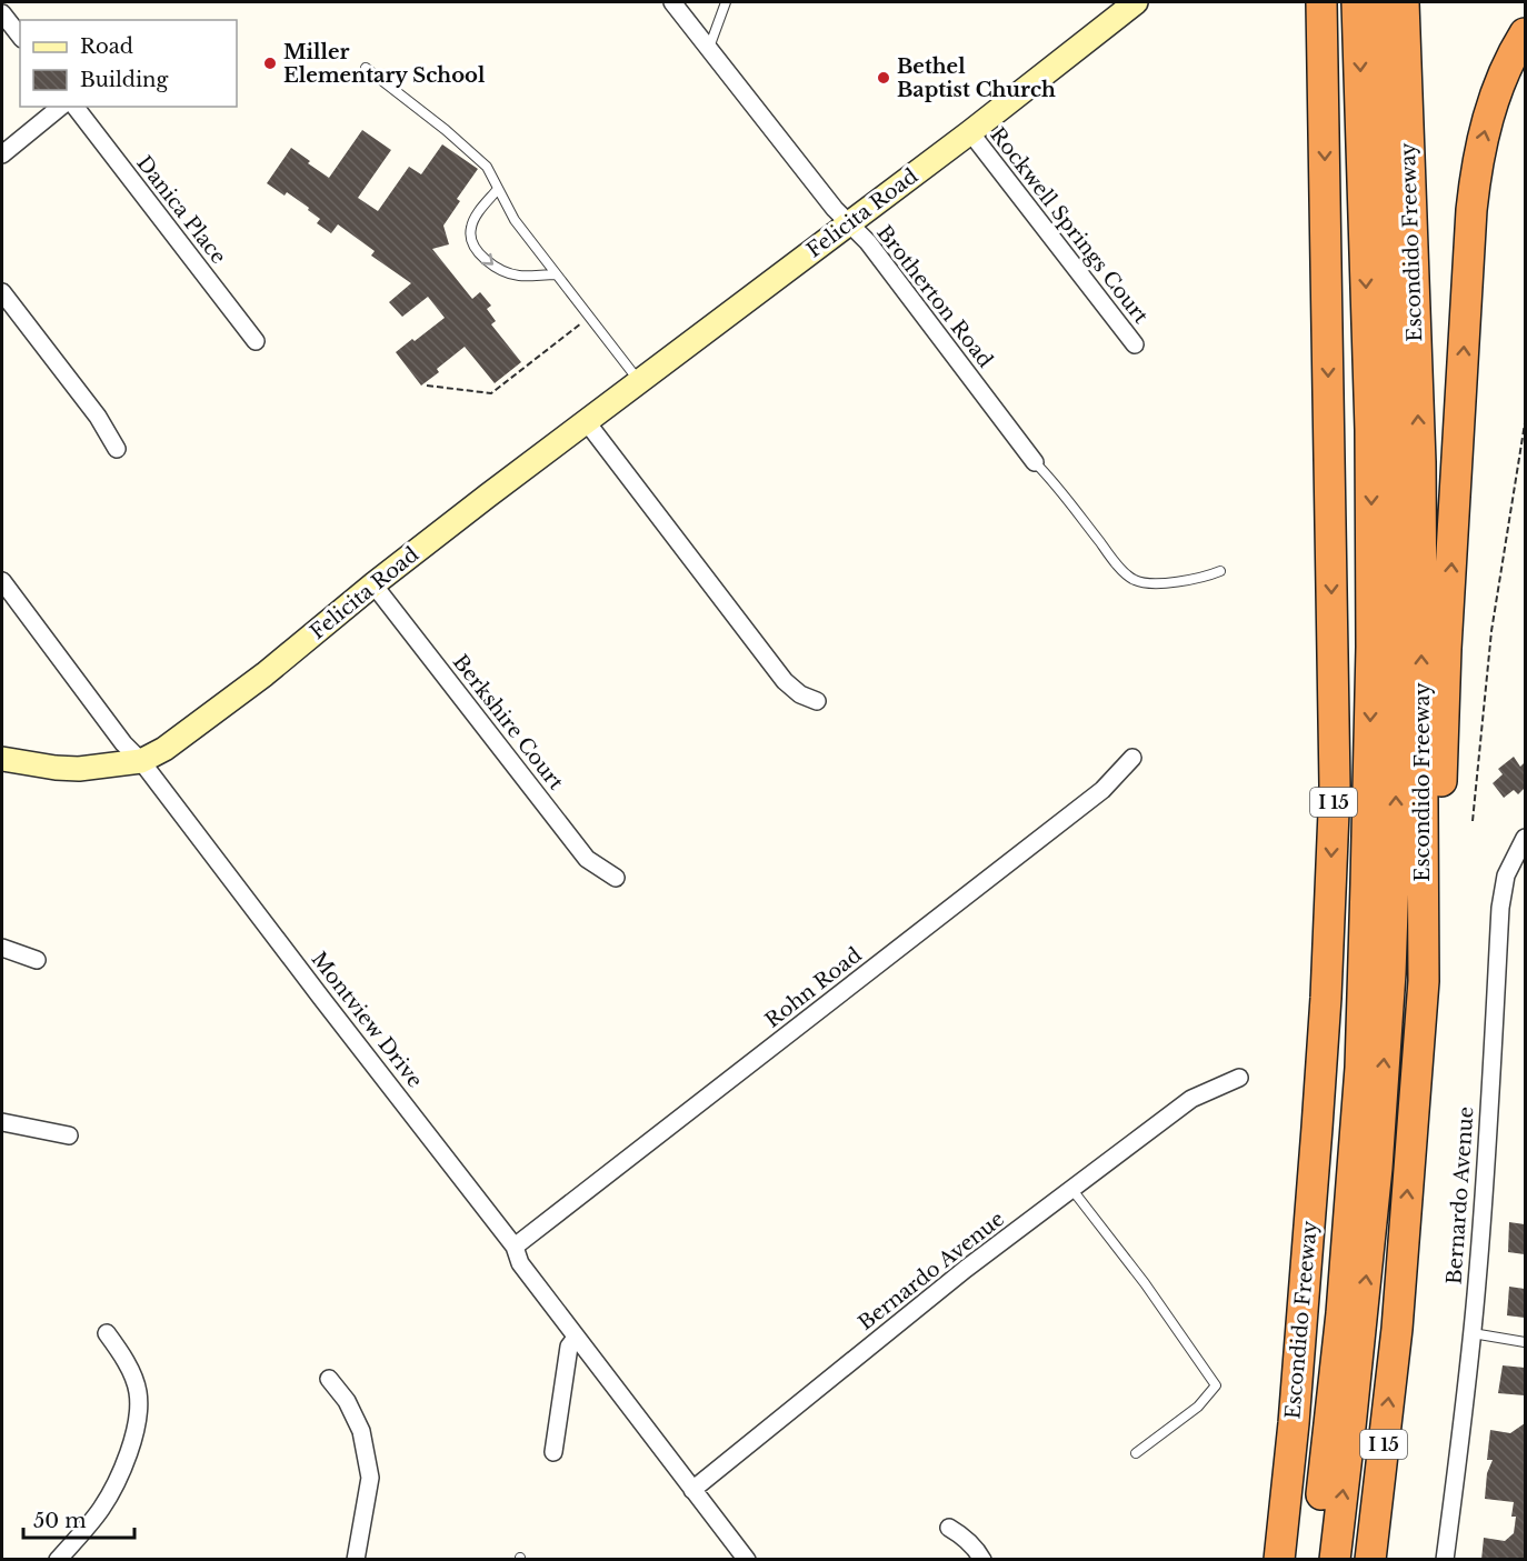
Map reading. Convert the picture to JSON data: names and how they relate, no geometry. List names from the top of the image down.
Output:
{
  "streets": {
    "highway": ["Escondido Freeway", "I 15"],
    "main road": ["Felicita Road"],
    "street": [
      "Danica Place",
      "Rockwell Springs Court",
      "Brotherton Road",
      "Berkshire Court",
      "Rohn Road",
      "Montview Drive",
      "Bernardo Avenue"
    ]
  },
  "crossings": [
    ["Felicita Road", "Rockwell Springs Court"],
    ["Felicita Road", "Brotherton Road"],
    ["Felicita Road", "Berkshire Court"],
    ["Felicita Road", "Montview Drive"],
    ["Rohn Road", "Montview Drive"],
    ["Montview Drive", "Bernardo Avenue"]
  ],
  "places": ["Miller Elementary School", "Bethel Baptist Church"],
  "legend": ["Road", "Building"],
  "scale_bar": "50 m"
}
